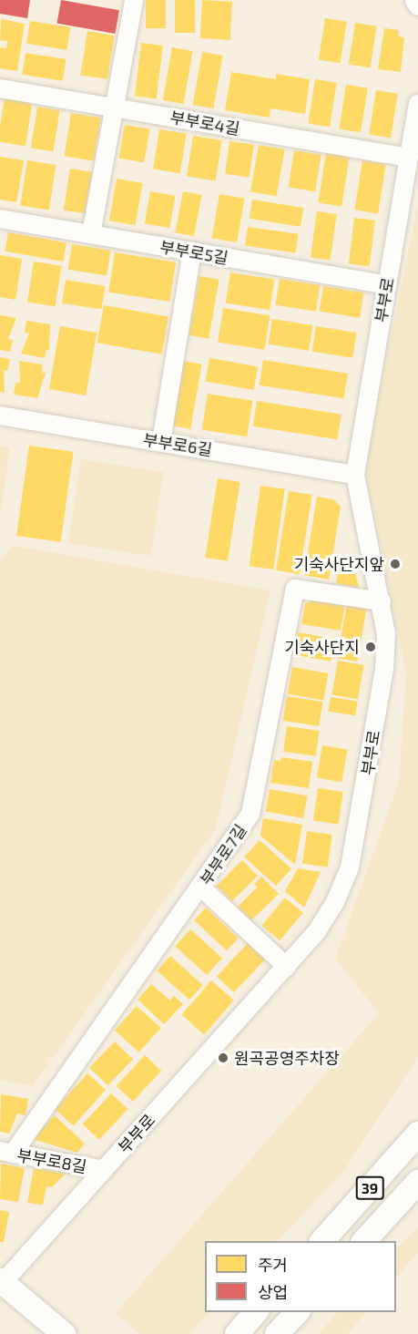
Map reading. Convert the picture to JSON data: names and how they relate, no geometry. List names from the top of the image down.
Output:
{
  "streets": {
    "main road": ["39"],
    "street": [
      "부부로4길",
      "부부로5길",
      "부부로",
      "부부로6길",
      "부부로7길",
      "부부로8길"
    ]
  },
  "crossings": [
    ["부부로4길", "부부로"],
    ["부부로5길", "부부로"],
    ["부부로", "부부로6길"],
    ["부부로", "부부로7길"],
    ["부부로", "부부로8길"],
    ["부부로7길", "부부로8길"]
  ],
  "places": ["기숙사단지앞", "기숙사단지", "원곡공영주차장"],
  "legend": ["주거", "상업"]
}
